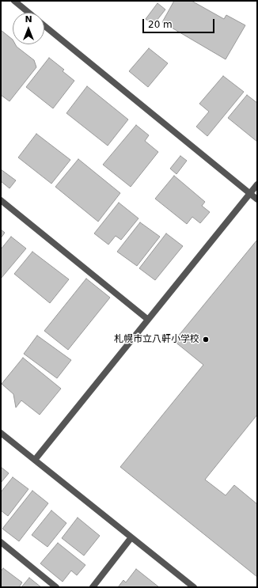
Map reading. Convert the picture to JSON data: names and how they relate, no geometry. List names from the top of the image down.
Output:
{
  "places": ["札幌市立八軒小学校"],
  "scale_bar": "20 m",
  "north": "top"
}
